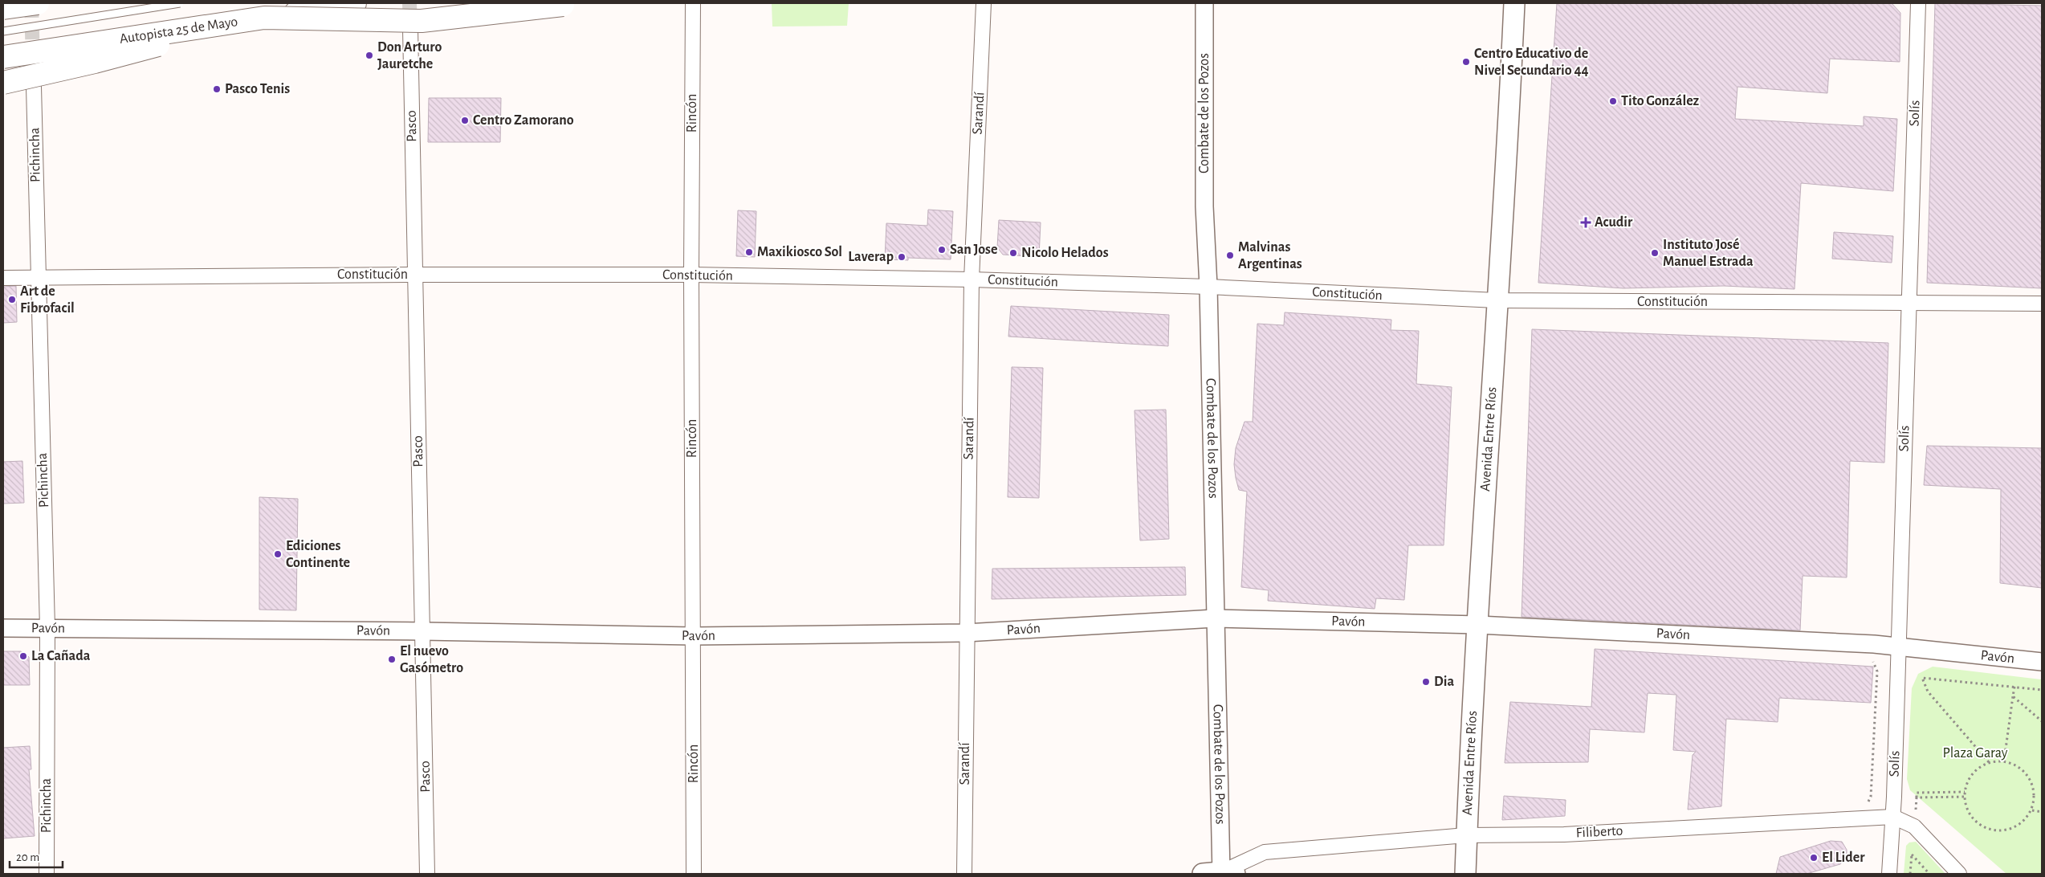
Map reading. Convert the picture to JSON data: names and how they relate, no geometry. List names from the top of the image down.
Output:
{
  "streets": {
    "highway": ["Autopista 25 de Mayo"],
    "main road": ["Avenida Entre Ríos"],
    "street": [
      "Rincón",
      "Sarandí",
      "Combate de los Pozos",
      "Solís",
      "Pasco",
      "Pichincha",
      "Constitución",
      "Pavón",
      "Filiberto"
    ]
  },
  "crossings": [
    ["Rincón", "Constitución"],
    ["Rincón", "Pavón"],
    ["Sarandí", "Constitución"],
    ["Sarandí", "Pavón"],
    ["Combate de los Pozos", "Constitución"],
    ["Combate de los Pozos", "Pavón"],
    ["Combate de los Pozos", "Filiberto"],
    ["Solís", "Constitución"],
    ["Solís", "Pavón"],
    ["Solís", "Filiberto"],
    ["Pasco", "Constitución"],
    ["Pasco", "Pavón"],
    ["Pichincha", "Constitución"],
    ["Pichincha", "Pavón"],
    ["Constitución", "Avenida Entre Ríos"],
    ["Avenida Entre Ríos", "Pavón"],
    ["Avenida Entre Ríos", "Filiberto"]
  ],
  "parks": ["Plaza Garay"],
  "places": {
    "other": [
      "Don Arturo Jauretche",
      "Centro Educativo de Nivel Secundario 44",
      "Pasco Tenis",
      "Tito González",
      "Centro Zamorano",
      "San Jose",
      "Maxikiosco Sol",
      "Nicolo Helados",
      "Instituto José Manuel Estrada",
      "Malvinas Argentinas",
      "Laverap",
      "Art de Fibrofacil",
      "Ediciones Continente",
      "La Cañada",
      "El nuevo Gasómetro",
      "Dia",
      "El Lider"
    ],
    "health": ["Acudir"]
  },
  "scale_bar": "20 m"
}
